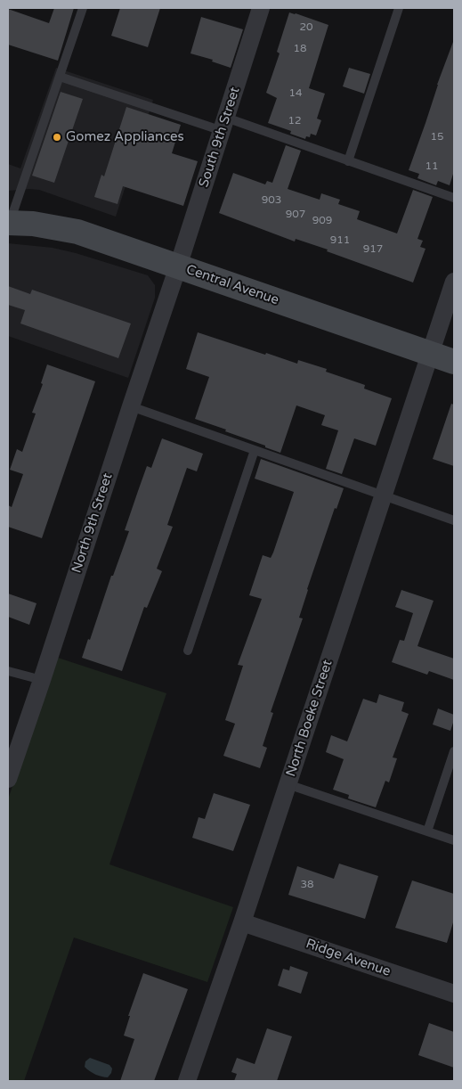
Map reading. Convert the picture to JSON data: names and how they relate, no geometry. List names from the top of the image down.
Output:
{
  "streets": {
    "main road": ["Central Avenue"],
    "street": [
      "South 9th Street",
      "North 9th Street",
      "North Boeke Street",
      "Ridge Avenue"
    ]
  },
  "crossings": [
    ["South 9th Street", "Central Avenue"],
    ["South 9th Street", "North 9th Street"],
    ["Central Avenue", "North 9th Street"],
    ["Central Avenue", "North Boeke Street"],
    ["North Boeke Street", "Ridge Avenue"]
  ],
  "places": ["Gomez Appliances"],
  "house_numbers": [
    "20",
    "18",
    "14",
    "12",
    "15",
    "11",
    "903",
    "907",
    "909",
    "911",
    "917",
    "38"
  ]
}
